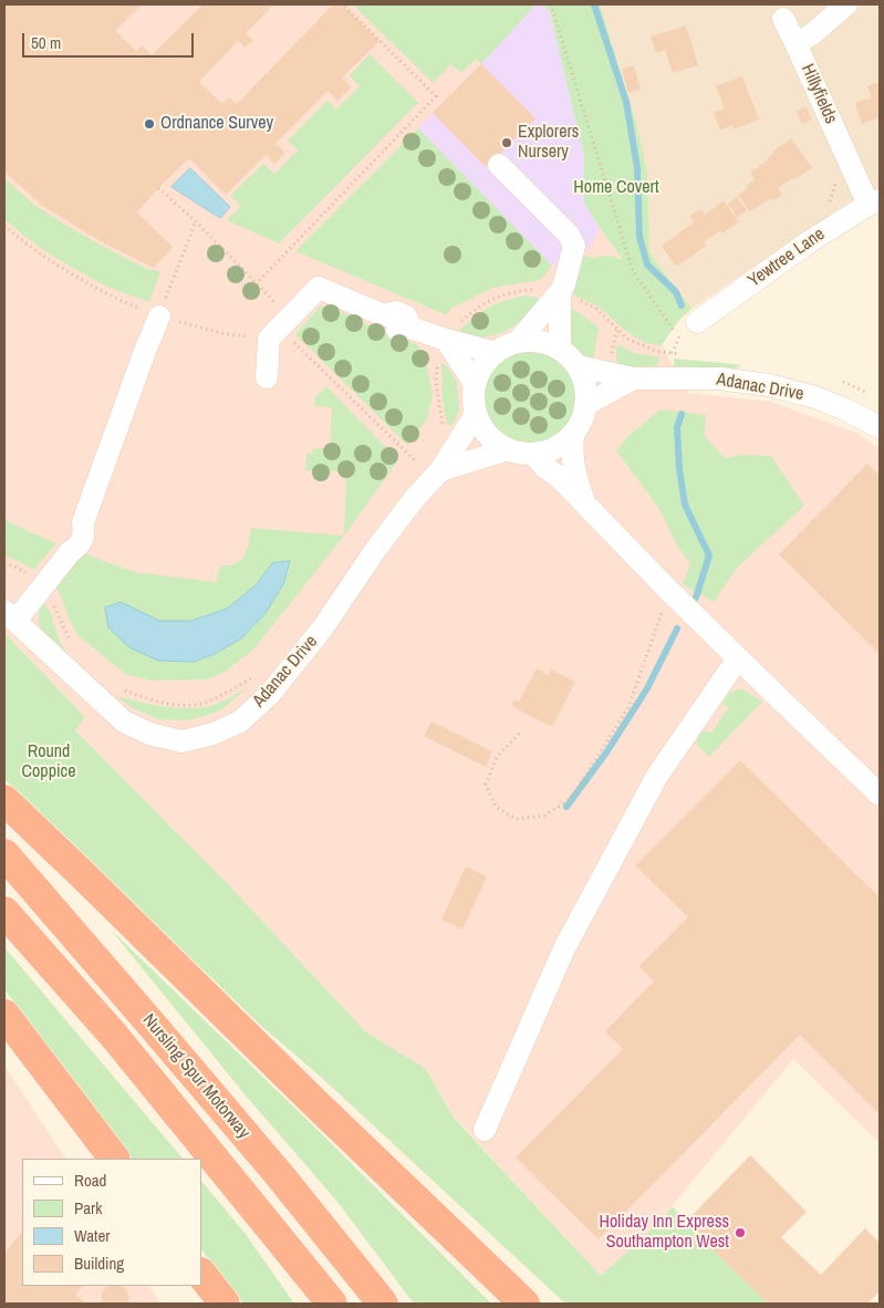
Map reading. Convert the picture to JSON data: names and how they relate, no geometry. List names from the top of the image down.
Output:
{
  "streets": {
    "highway": ["Nursling Spur Motorway"],
    "street": ["Hillyfields", "Yewtree Lane", "Adanac Drive"]
  },
  "crossings": [
    ["Hillyfields", "Yewtree Lane"]
  ],
  "parks": ["Home Covert", "Round Coppice"],
  "places": ["Ordnance Survey", "Explorers Nursery", "Holiday Inn Express Southampton West"],
  "legend": [
    "Road",
    "Park",
    "Water",
    "Building"
  ],
  "scale_bar": "50 m"
}
